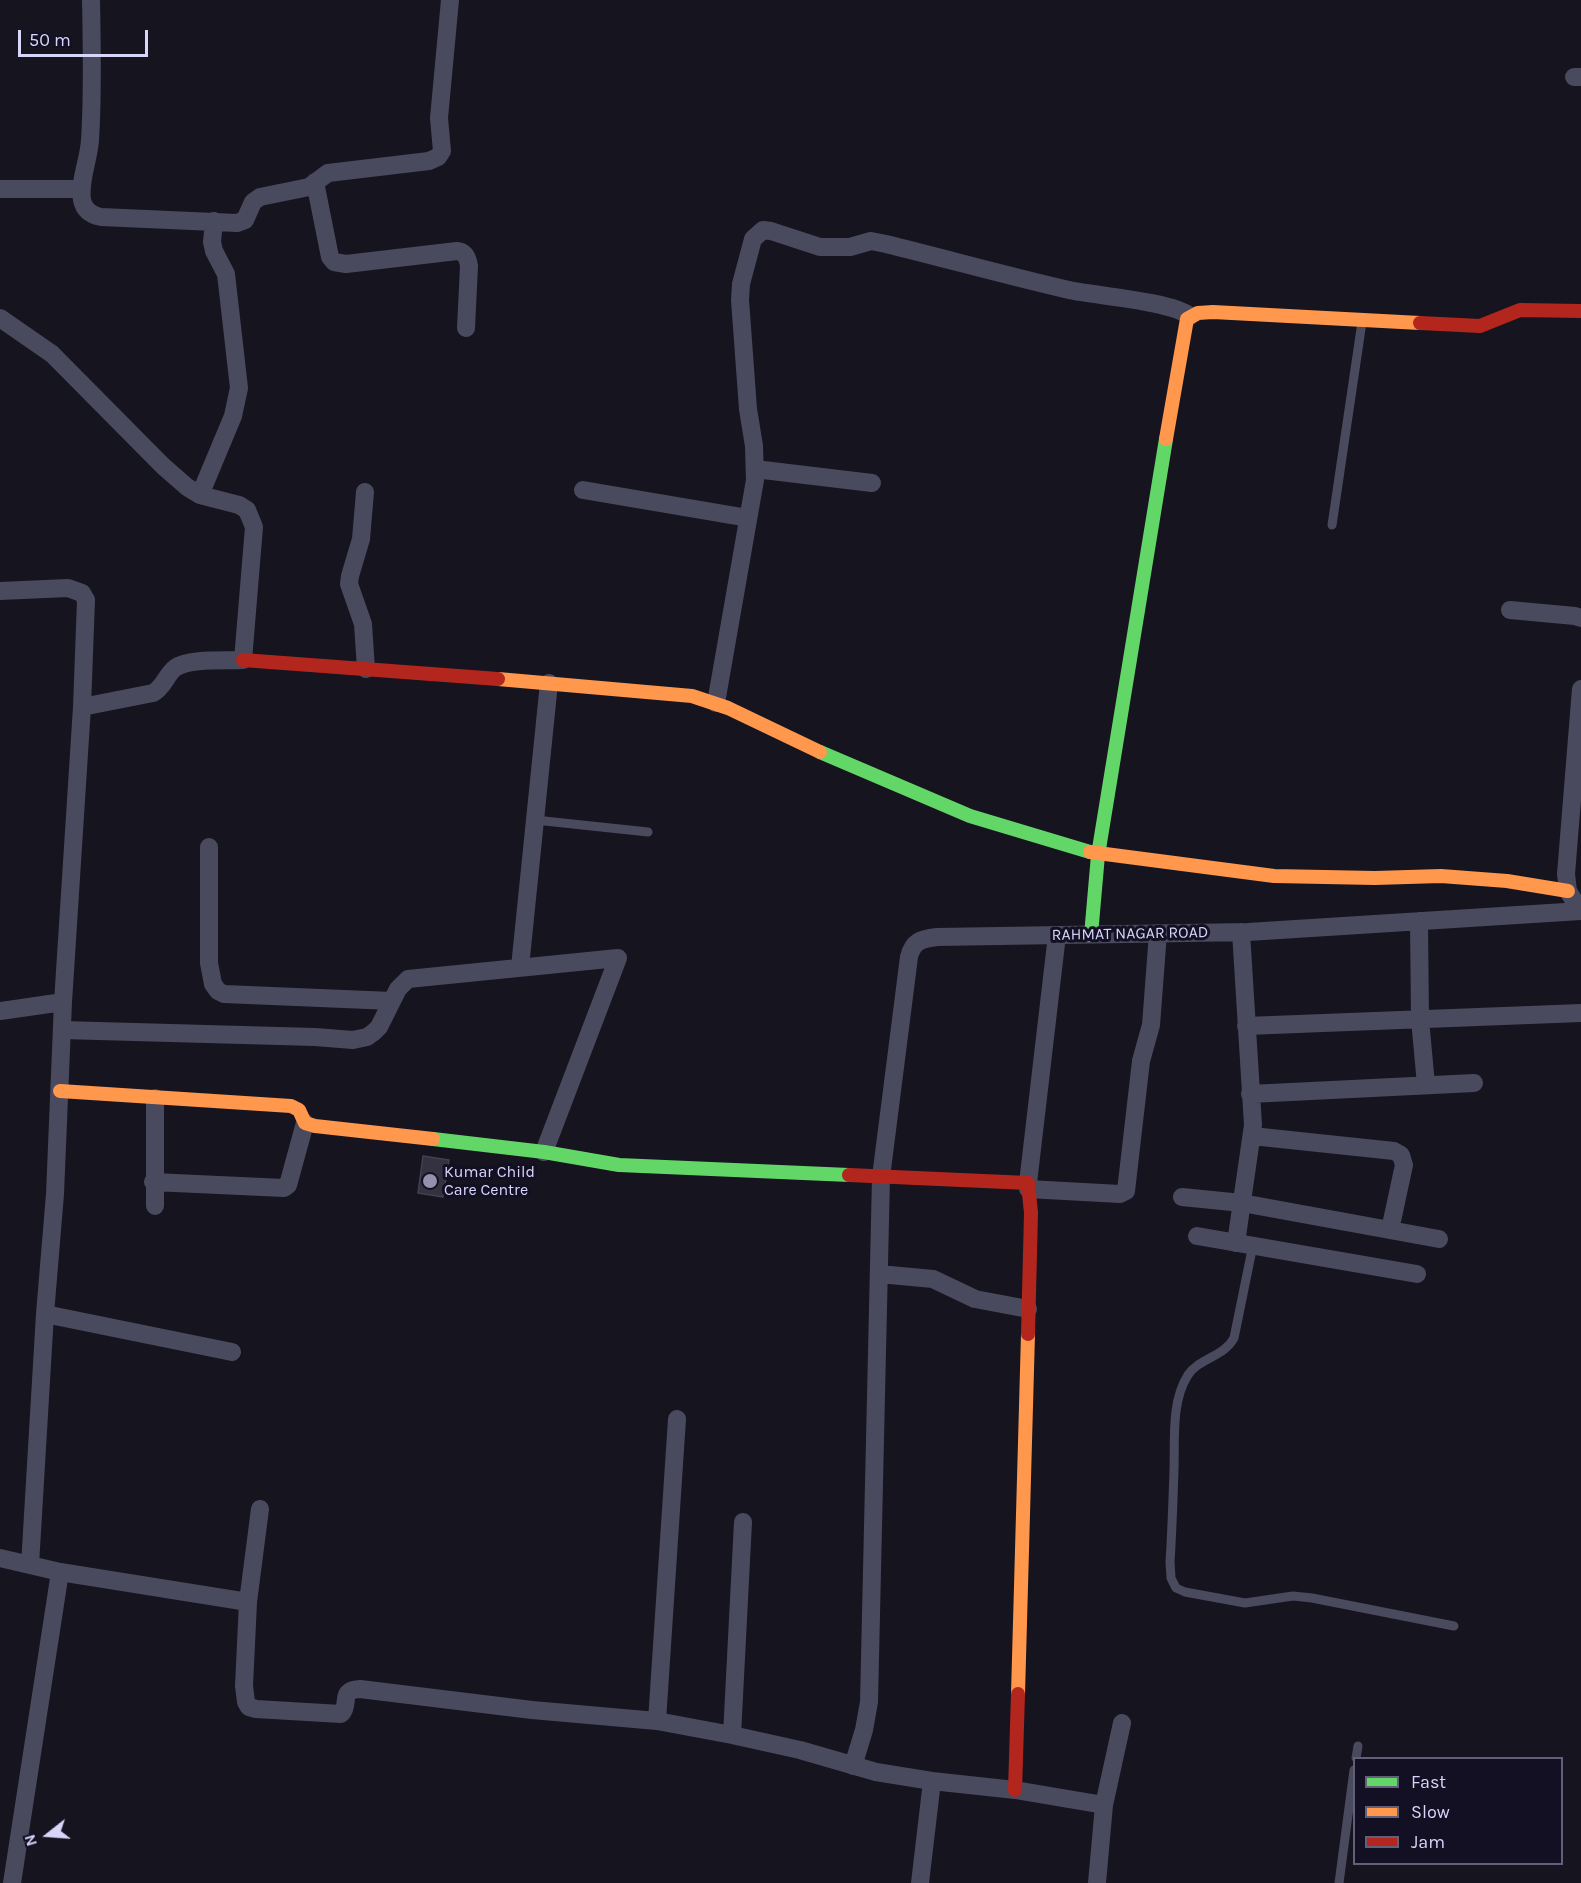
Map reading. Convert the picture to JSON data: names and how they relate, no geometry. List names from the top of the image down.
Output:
{
  "streets": {
    "street": ["RAHMAT NAGAR ROAD"]
  },
  "places": ["Kumar Child Care Centre"],
  "legend": ["Fast", "Slow", "Jam"],
  "scale_bar": "50 m",
  "north": "left"
}
